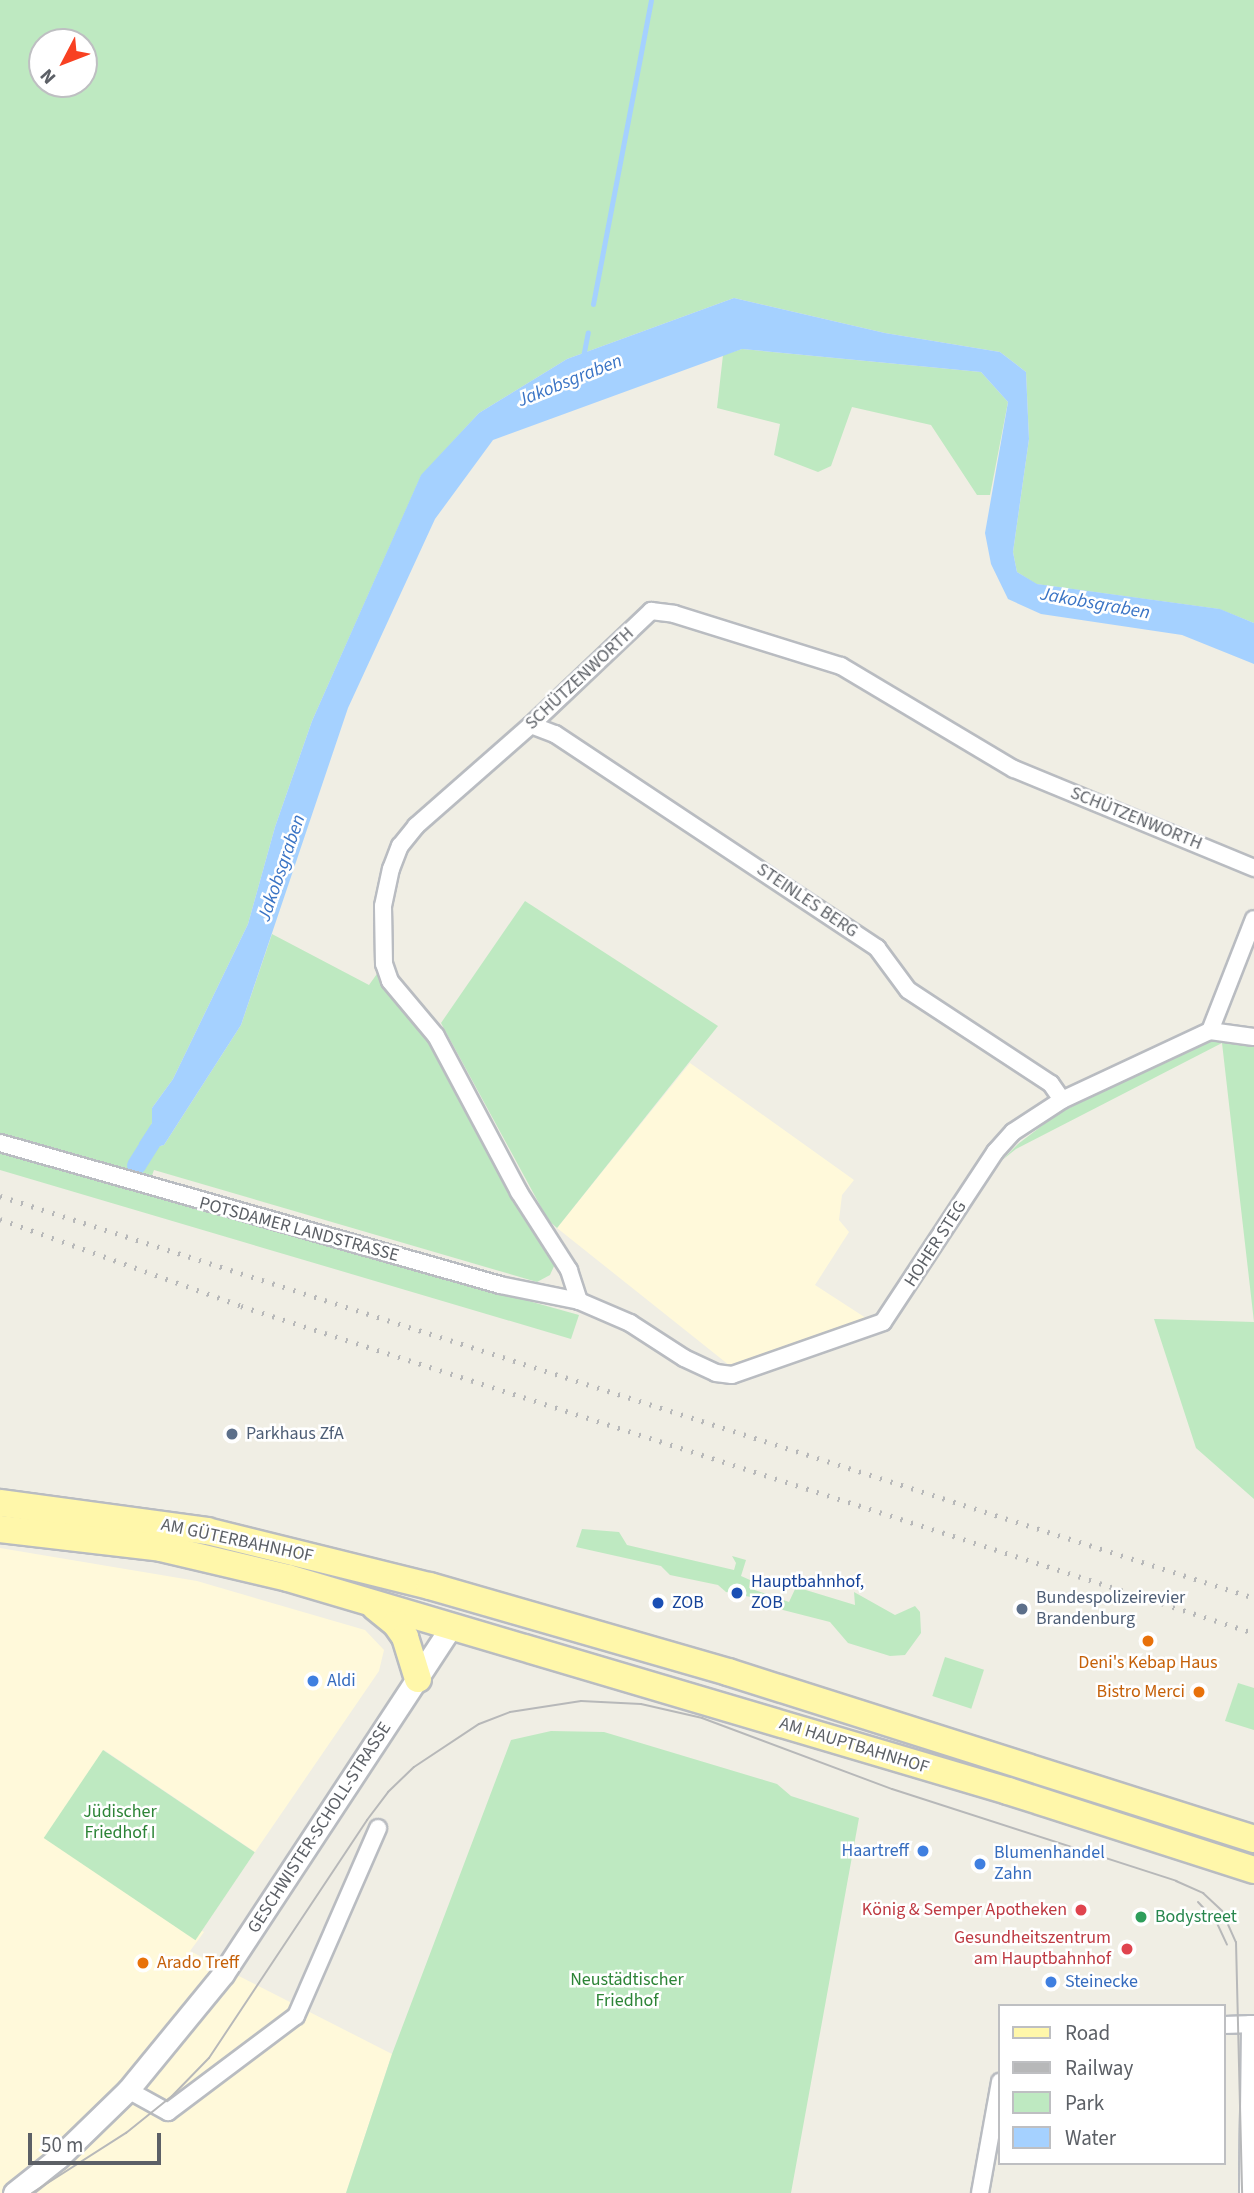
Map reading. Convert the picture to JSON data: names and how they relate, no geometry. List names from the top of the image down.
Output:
{
  "streets": {
    "main road": ["AM GÜTERBAHNHOF", "AM HAUPTBAHNHOF"],
    "street": [
      "SCHÜTZENWORTH",
      "STEINLES BERG",
      "POTSDAMER LANDSTRASSE",
      "HOHER STEG",
      "GESCHWISTER-SCHOLL-STRASSE"
    ]
  },
  "crossings": [
    ["SCHÜTZENWORTH", "STEINLES BERG"],
    ["SCHÜTZENWORTH", "POTSDAMER LANDSTRASSE"],
    ["STEINLES BERG", "HOHER STEG"],
    ["POTSDAMER LANDSTRASSE", "HOHER STEG"],
    ["AM GÜTERBAHNHOF", "AM HAUPTBAHNHOF"],
    ["AM GÜTERBAHNHOF", "GESCHWISTER-SCHOLL-STRASSE"],
    ["AM HAUPTBAHNHOF", "GESCHWISTER-SCHOLL-STRASSE"]
  ],
  "water": ["Jakobsgraben"],
  "parks": ["Jüdischer Friedhof I", "Neustädtischer Friedhof"],
  "places": [
    "Parkhaus ZfA",
    "Hauptbahnhof, ZOB",
    "ZOB",
    "Bundespolizeirevier Brandenburg",
    "Deni's Kebap Haus",
    "Aldi",
    "Bistro Merci",
    "Haartreff",
    "Blumenhandel Zahn",
    "König & Semper Apotheken",
    "Bodystreet",
    "Gesundheitszentrum am Hauptbahnhof",
    "Arado Treff",
    "Steinecke"
  ],
  "legend": [
    "Road",
    "Railway",
    "Park",
    "Water"
  ],
  "scale_bar": "50 m",
  "north": "bottom left"
}
